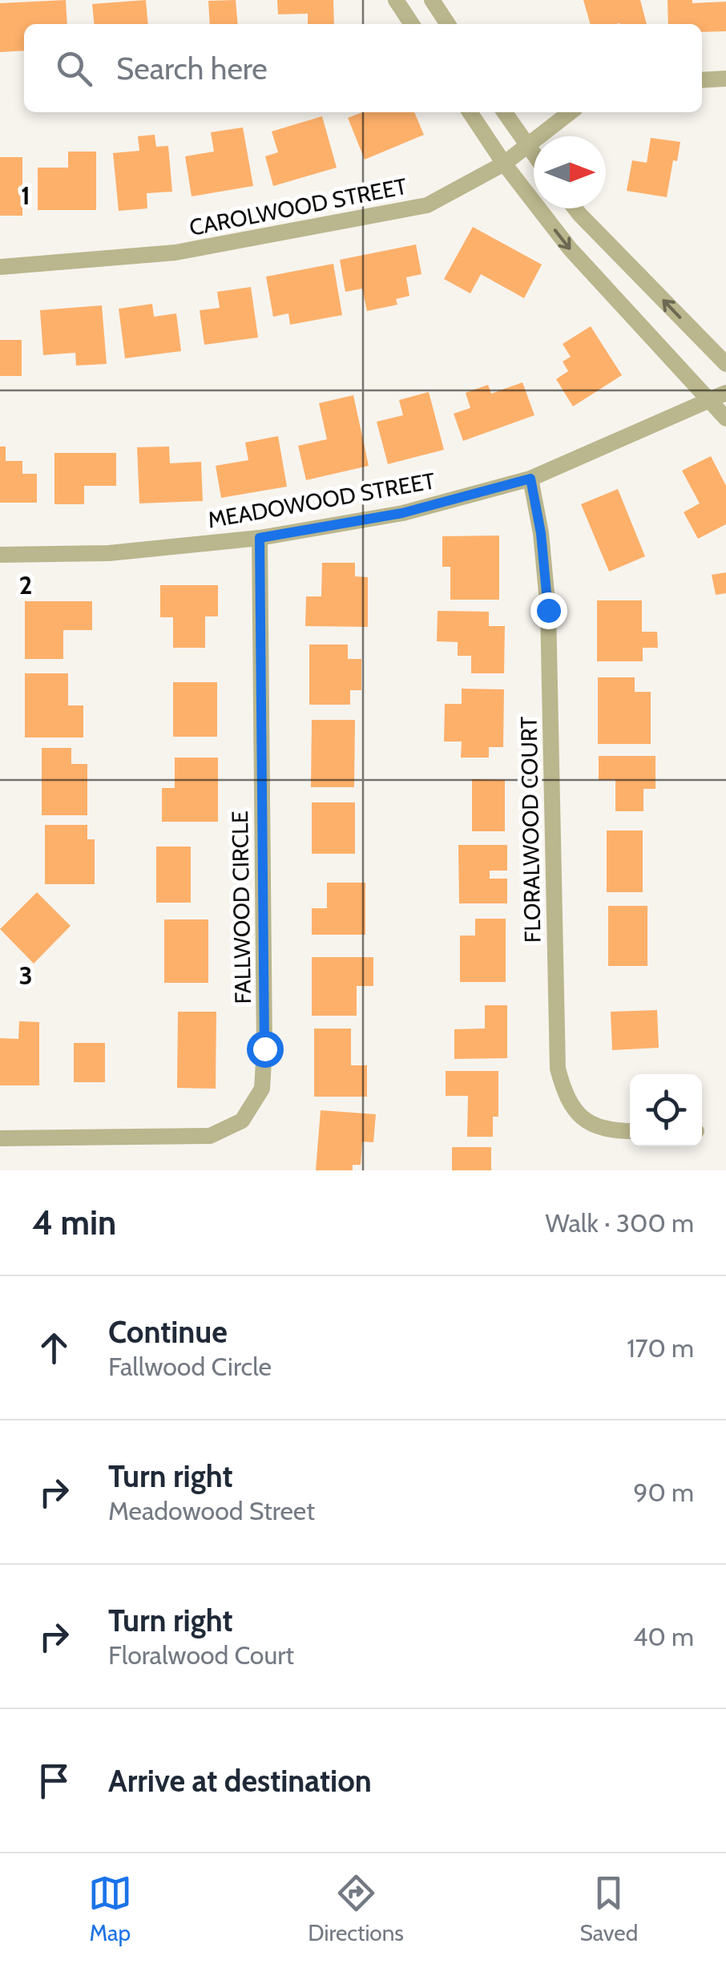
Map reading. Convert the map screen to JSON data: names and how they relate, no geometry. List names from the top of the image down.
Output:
{
  "streets": {
    "street": [
      "CAROLWOOD STREET",
      "MEADOWOOD STREET",
      "FLORALWOOD COURT",
      "FALLWOOD CIRCLE"
    ]
  },
  "crossings": [
    ["MEADOWOOD STREET", "FLORALWOOD COURT"],
    ["MEADOWOOD STREET", "FALLWOOD CIRCLE"]
  ],
  "north": "right",
  "page": {
    "search": "Search here",
    "heading": ["4 min", "Walk · 300 m"],
    "list": [
      ["Continue", "Fallwood Circle", "170 m"],
      ["Turn right", "Meadowood Street", "90 m"],
      ["Turn right", "Floralwood Court", "40 m"],
      "Arrive at destination"
    ],
    "nav": ["Map", "Directions", "Saved"]
  },
  "grid": {
    "rows": ["1", "2", "3"]
  }
}
